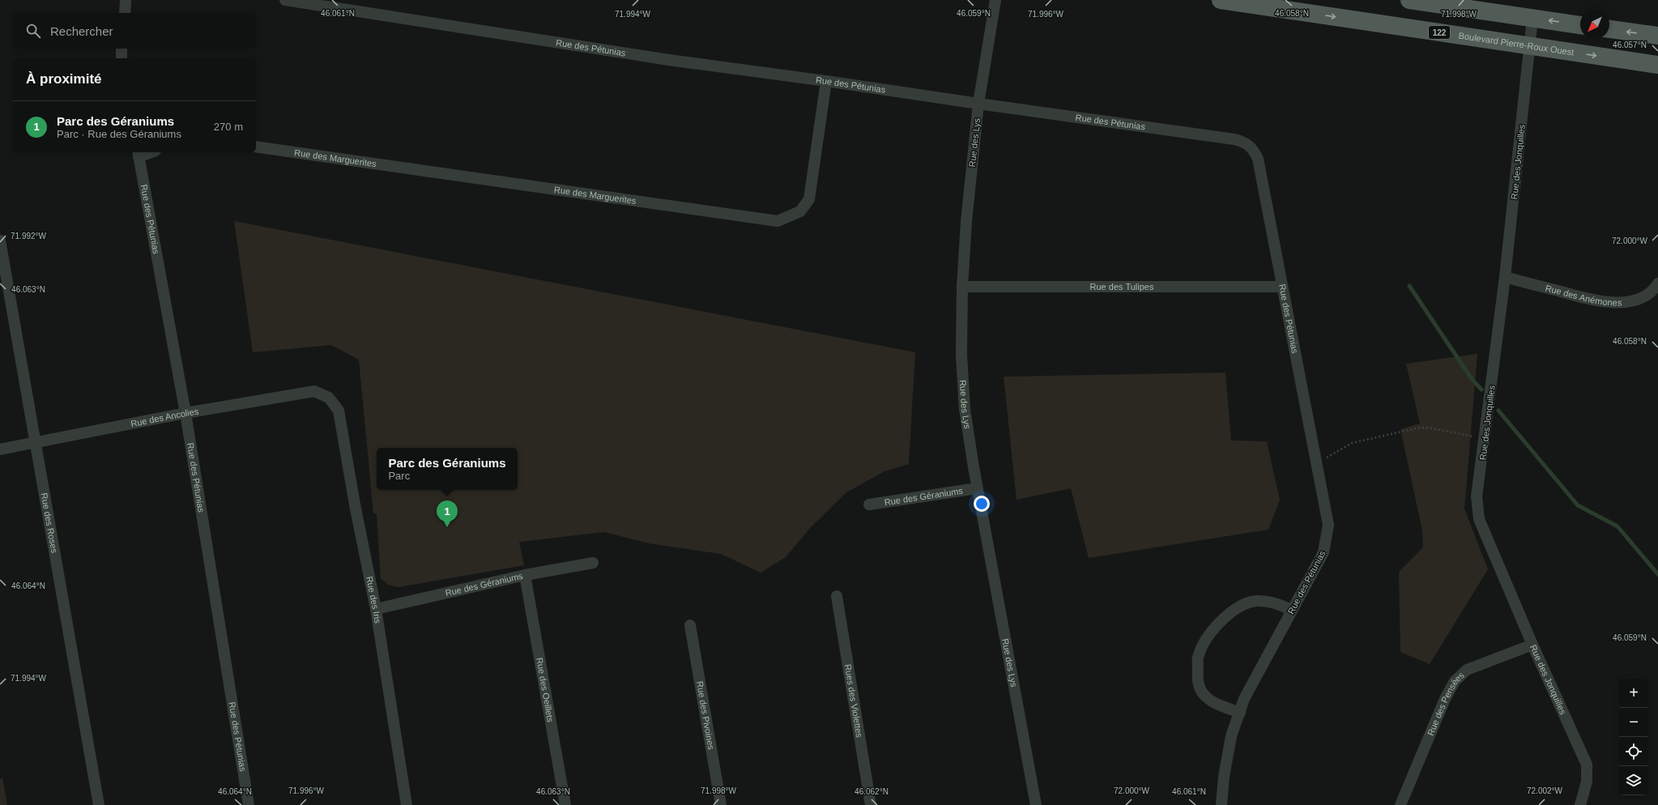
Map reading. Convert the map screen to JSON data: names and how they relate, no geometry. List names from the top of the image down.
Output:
{
  "streets": {
    "main road": ["122", "Boulevard Pierre-Roux Ouest"],
    "street": [
      "Rue des Pétunias",
      "Rue des Lys",
      "Rue des Marguerites",
      "Rue des Jonquilles",
      "Rue des Tulipes",
      "Rue des Anémones",
      "Rue des Ancolies",
      "Rue des Géraniums",
      "Rue des Roses",
      "Rue des Iris",
      "Rue des Oeillets",
      "Rues des Violettes",
      "Rue des Pensées",
      "Rue des Pivoines"
    ]
  },
  "crossings": [
    ["Boulevard Pierre-Roux Ouest", "Rue des Jonquilles"],
    ["Rue des Pétunias", "Rue des Lys"],
    ["Rue des Pétunias", "Rue des Marguerites"],
    ["Rue des Pétunias", "Rue des Tulipes"],
    ["Rue des Pétunias", "Rue des Ancolies"],
    ["Rue des Lys", "Rue des Tulipes"],
    ["Rue des Lys", "Rue des Géraniums"],
    ["Rue des Jonquilles", "Rue des Anémones"],
    ["Rue des Jonquilles", "Rue des Pensées"],
    ["Rue des Ancolies", "Rue des Roses"],
    ["Rue des Ancolies", "Rue des Iris"],
    ["Rue des Géraniums", "Rue des Iris"],
    ["Rue des Géraniums", "Rue des Oeillets"]
  ],
  "north": "bottom left",
  "page": {
    "search": "Rechercher",
    "heading": "À proximité",
    "list": [
      {
        "mark": "1",
        "name": "Parc des Géraniums",
        "note": "Parc · Rue des Géraniums",
        "value": "270 m"
      }
    ],
    "popup": ["Parc des Géraniums", "Parc"],
    "pins": "1",
    "map_buttons": ["+", "−"]
  },
  "coordinates": [
    "46.061°N",
    "46.058°N",
    "46.059°N",
    "71.994°W",
    "71.996°W",
    "71.998°W",
    "46.057°N",
    "71.992°W",
    "72.000°W",
    "46.063°N",
    "46.064°N",
    "72.002°W",
    "46.062°N"
  ]
}
